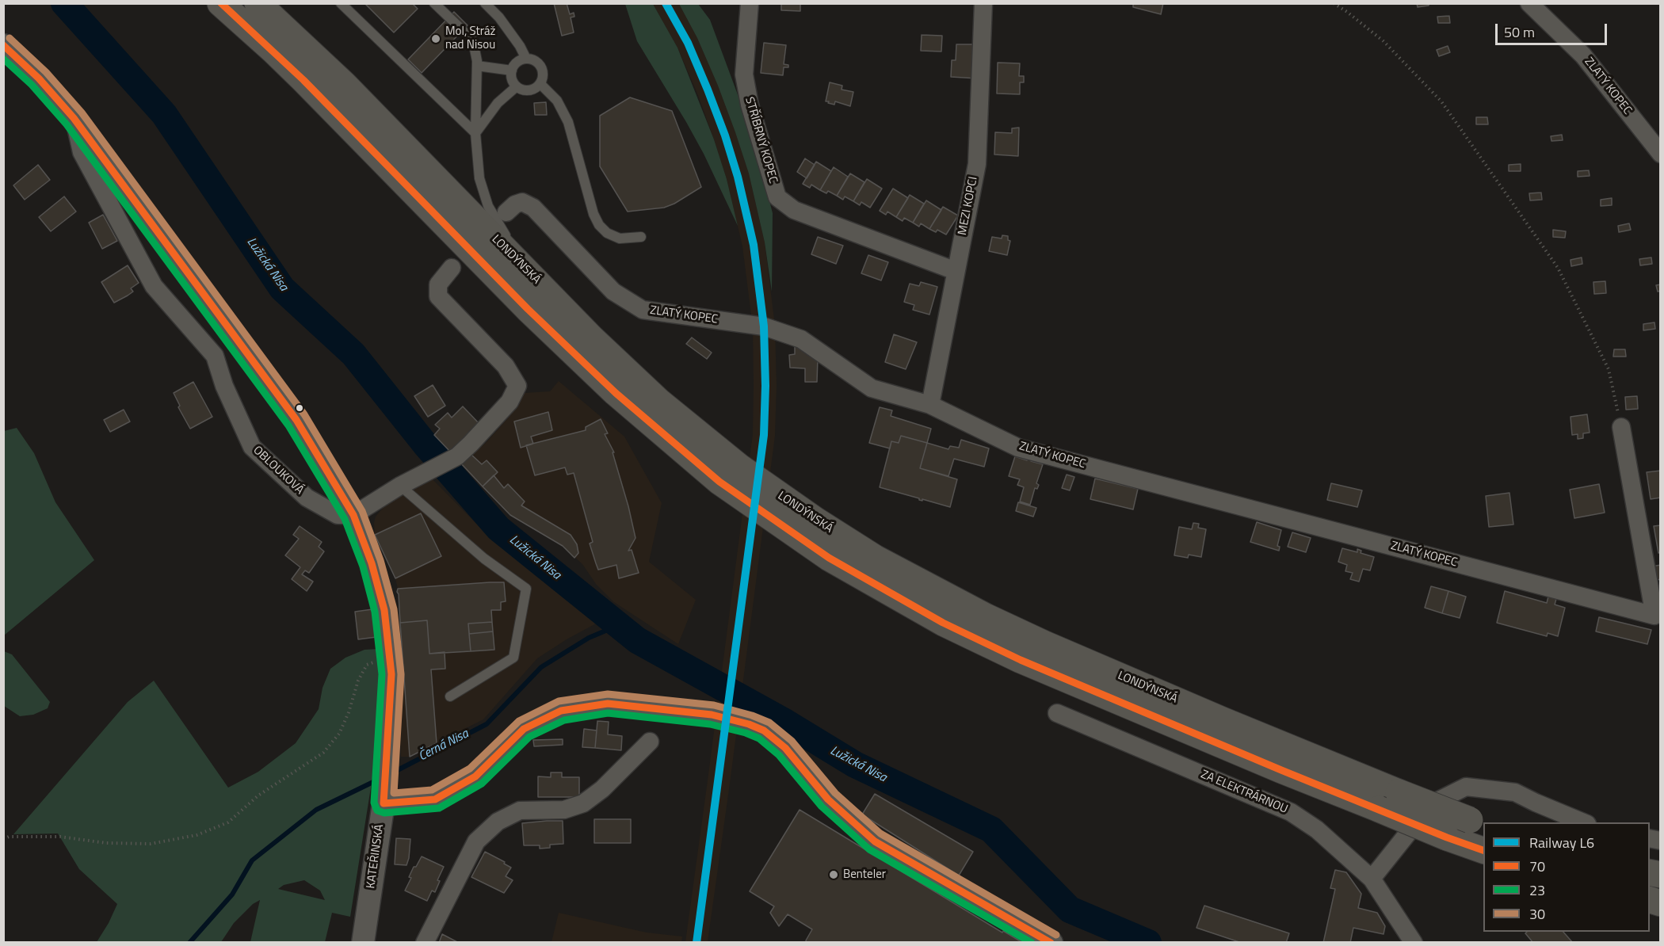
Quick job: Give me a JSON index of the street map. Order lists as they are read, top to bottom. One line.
{"streets":{"highway":["LONDÝNSKÁ"],"street":["ZLATÝ KOPEC","STŘÍBRNÝ KOPEC","MEZI KOPCI","OBLOUKOVÁ","ZA ELEKTRÁRNOU","KATEŘINSKÁ"]},"crossings":[["ZLATÝ KOPEC","MEZI KOPCI"],["STŘÍBRNÝ KOPEC","MEZI KOPCI"]],"water":["Lužická Nisa","Černá Nisa"],"places":["Mol, Stráž nad Nisou","Benteler"],"lines":["rail line L6","transit line 70","transit line 30","transit line 23"],"legend":["Railway L6","70","23","30"],"scale_bar":"50 m"}
